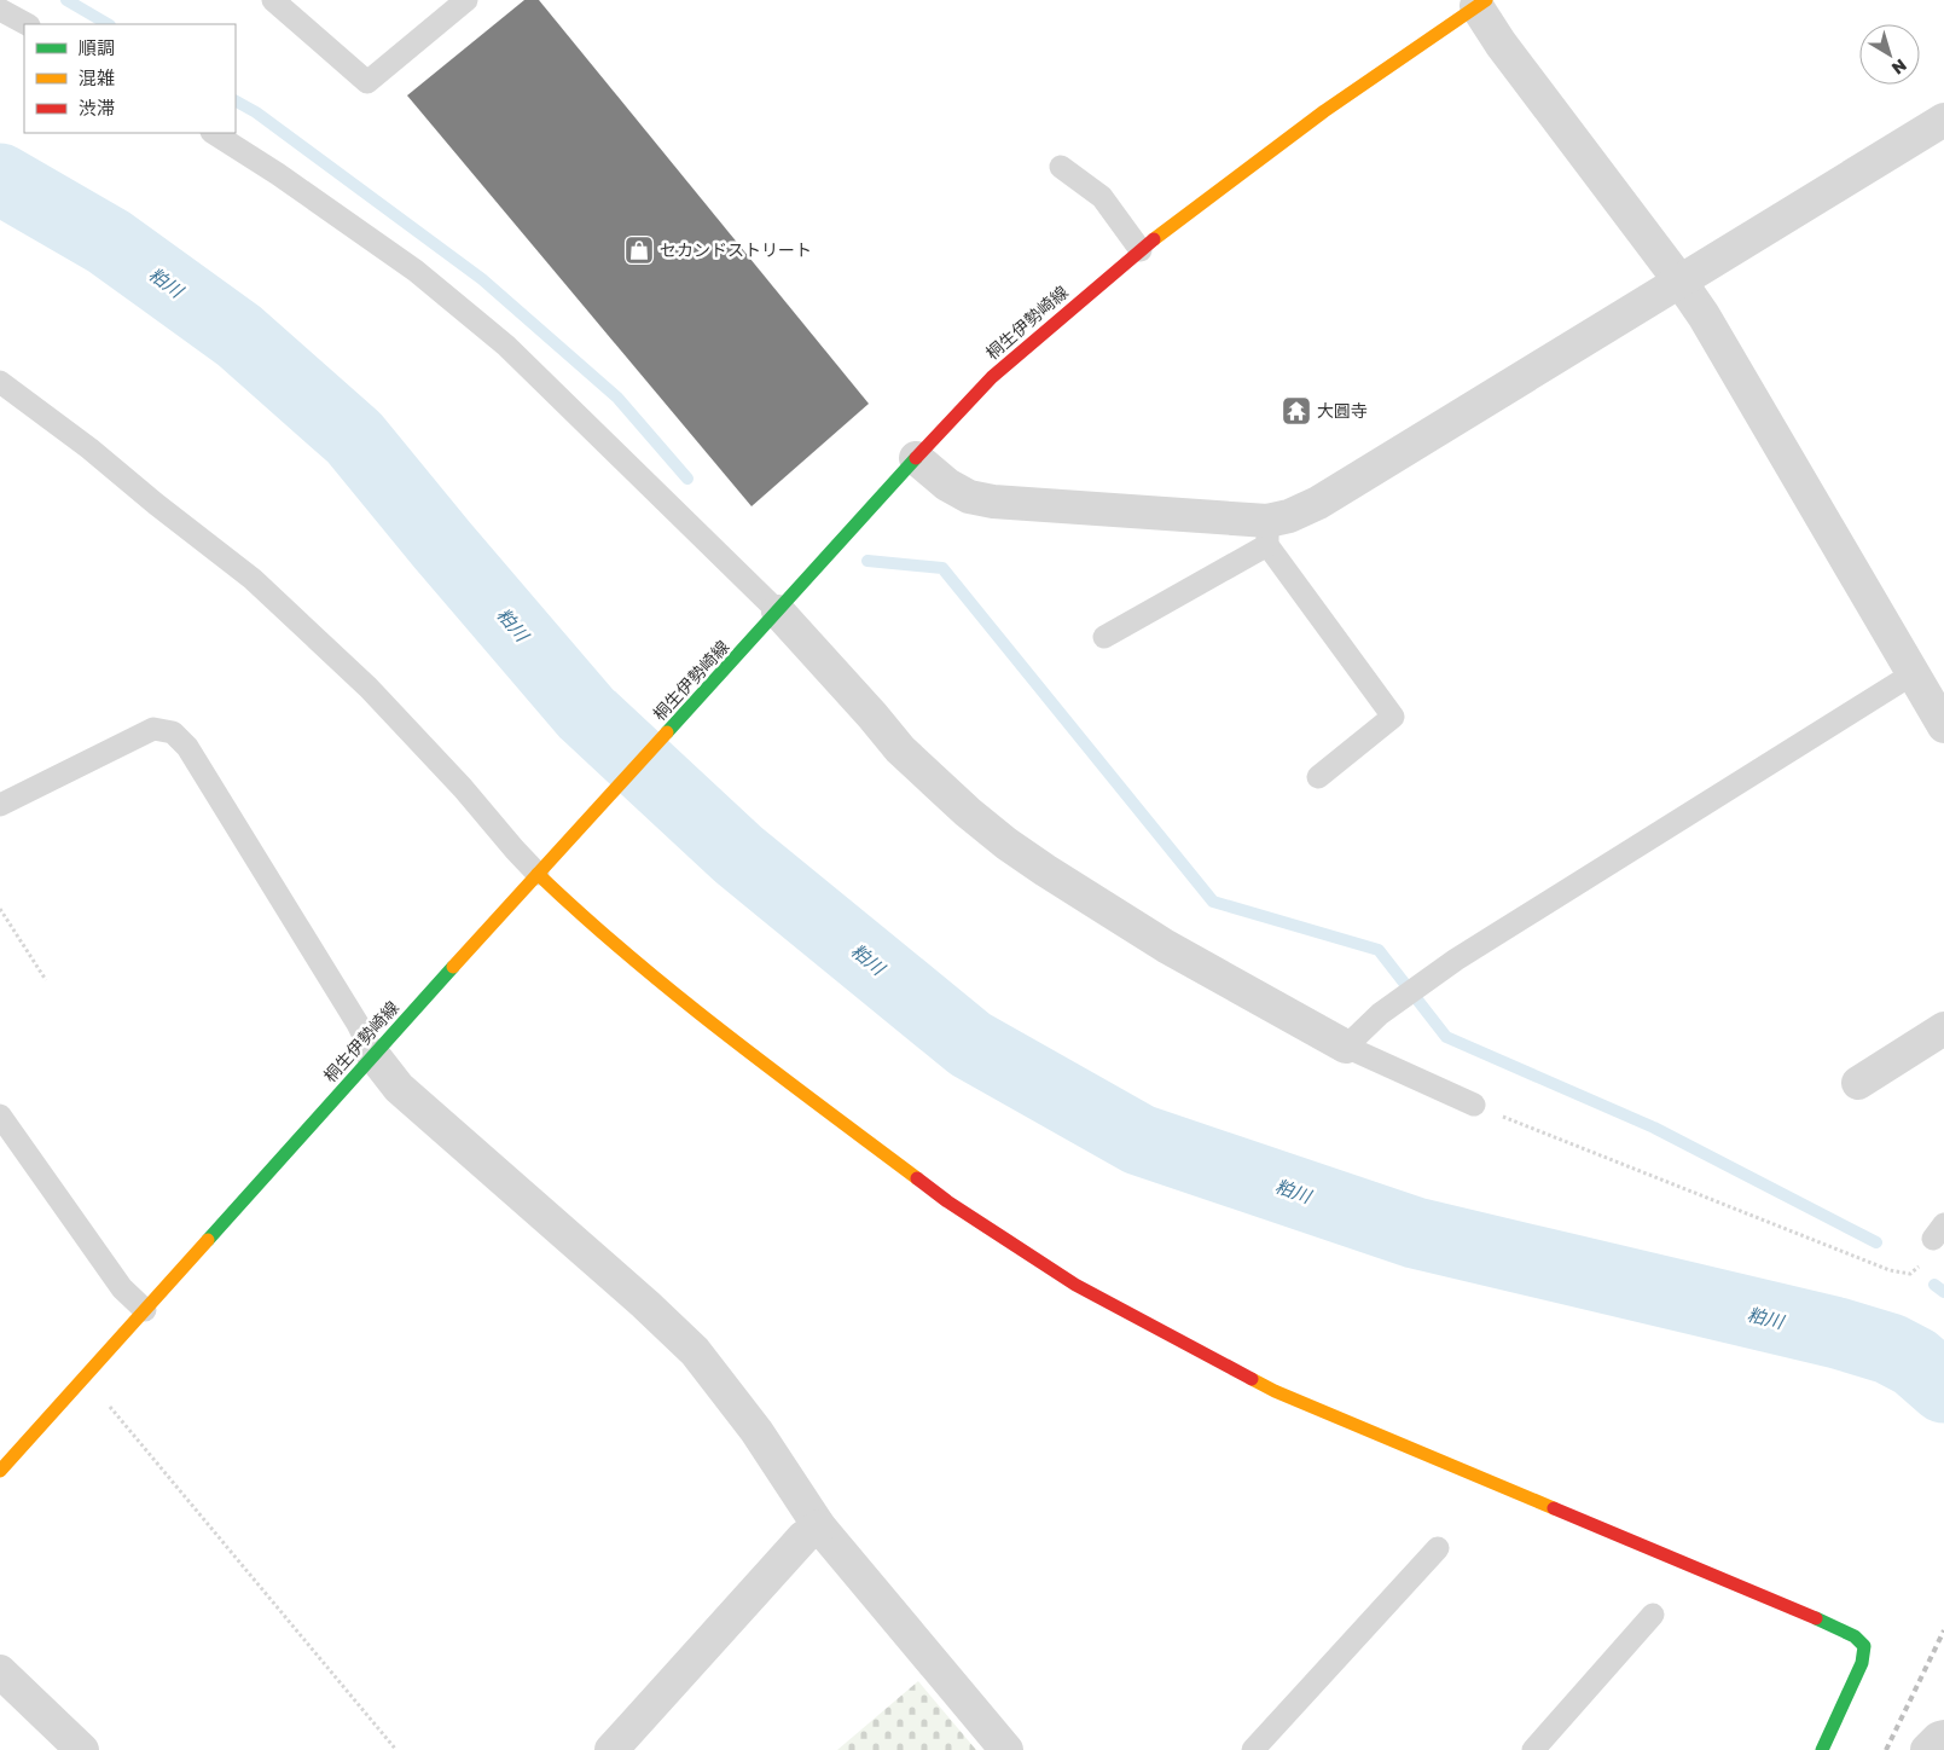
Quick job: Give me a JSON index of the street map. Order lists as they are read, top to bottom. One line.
{"streets":{"main road":["桐生伊勢崎線"]},"water":["粕川"],"places":{"shop":["セカンドストリート"],"temple":["大圓寺"]},"legend":["順調","混雑","渋滞"],"north":"bottom right"}
